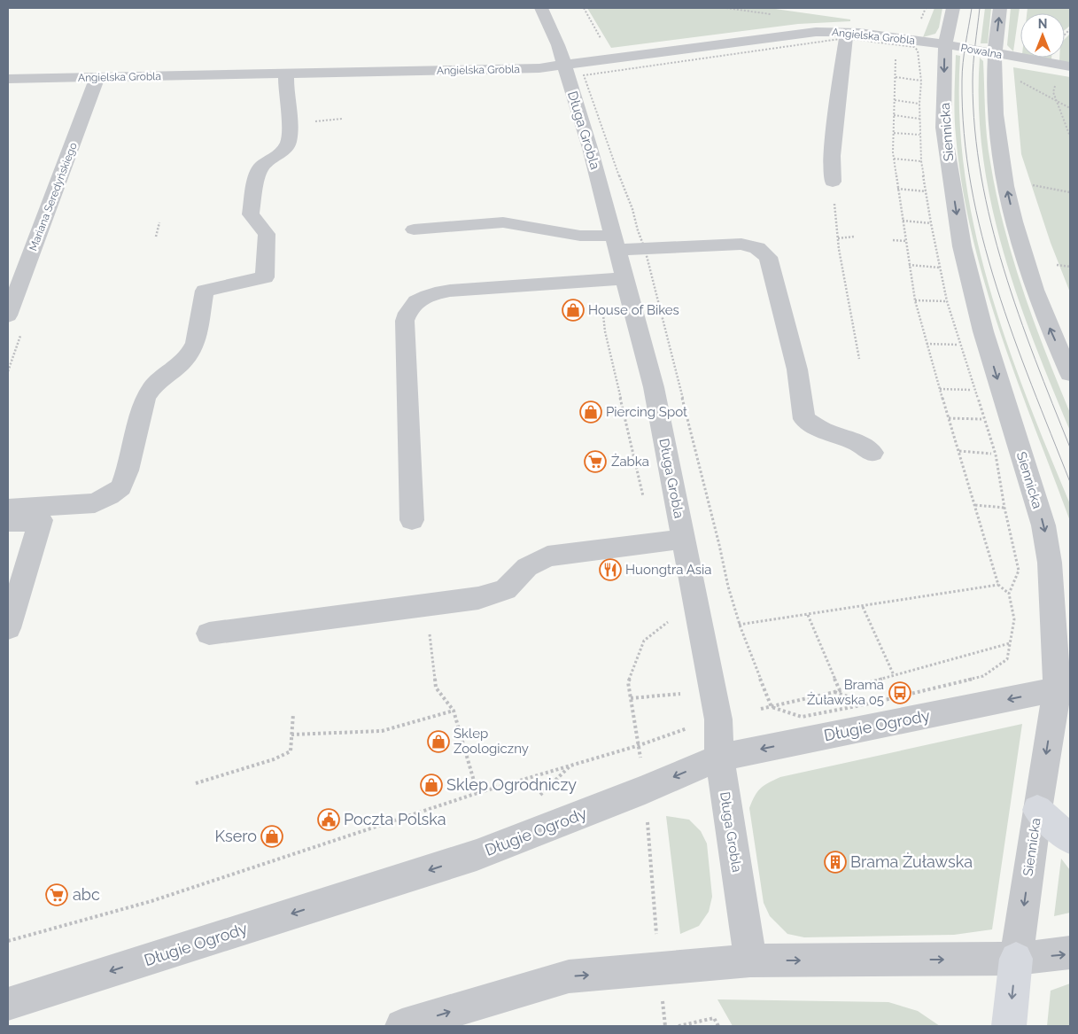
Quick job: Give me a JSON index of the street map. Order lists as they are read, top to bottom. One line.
{"streets":{"street":["Angielska Grobla","Powalna","Długa Grobla","Siennicka","Mariana Seredyńskiego","Długie Ogrody"]},"crossings":[["Angielska Grobla","Powalna"],["Angielska Grobla","Długa Grobla"],["Angielska Grobla","Siennicka"],["Angielska Grobla","Mariana Seredyńskiego"],["Powalna","Siennicka"],["Długa Grobla","Długie Ogrody"],["Siennicka","Długie Ogrody"]],"places":{"shop":["House of Bikes","Piercing Spot","Sklep Zoologiczny","Sklep Ogrodniczy","Ksero"],"supermarket":["Żabka","abc"],"restaurant":["Huongtra Asia"],"bus stop":["Brama Żuławska 05"],"public building":["Poczta Polska"],"building":["Brama Żuławska"]},"north":"top"}
